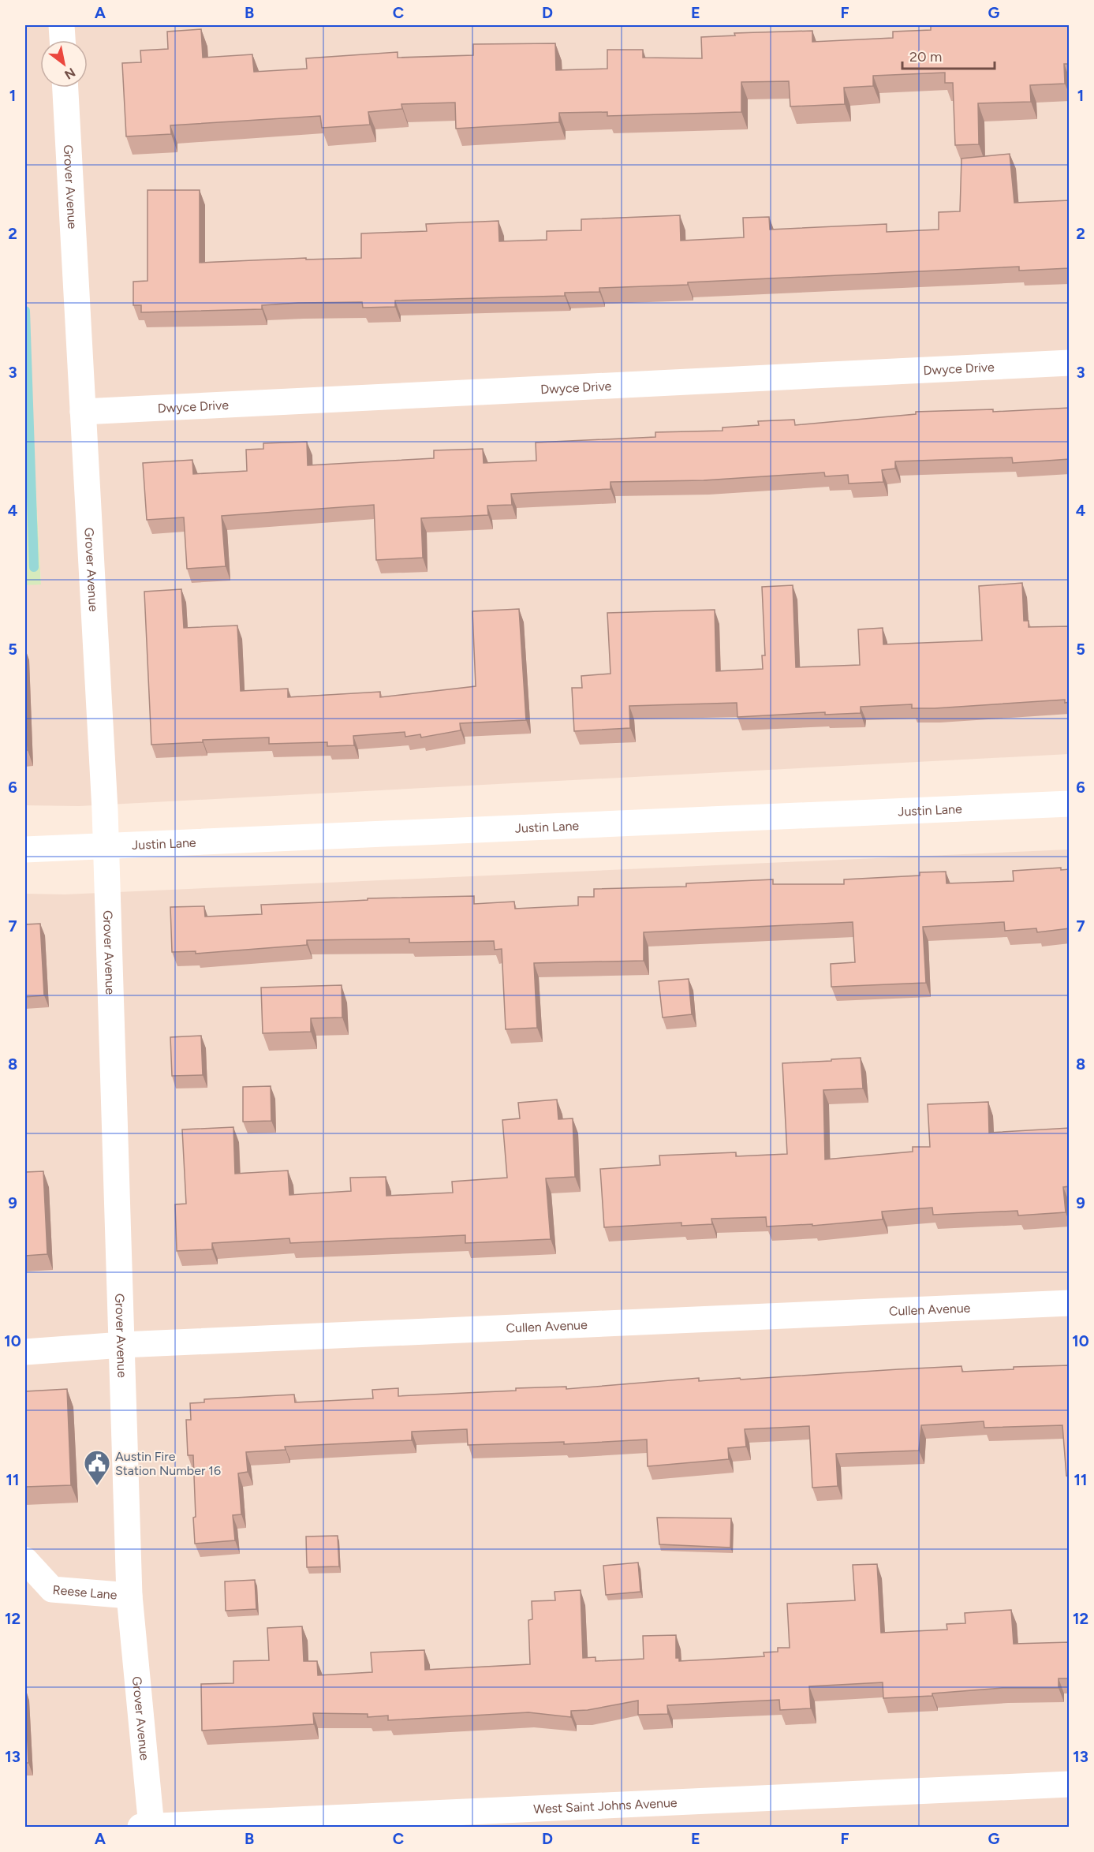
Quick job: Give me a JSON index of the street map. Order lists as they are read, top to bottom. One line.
{"streets":{"street":["Grover Avenue","Dwyce Drive","Justin Lane","Cullen Avenue","Reese Lane","West Saint Johns Avenue"]},"crossings":[["Grover Avenue","Dwyce Drive"],["Grover Avenue","Justin Lane"],["Grover Avenue","Cullen Avenue"],["Grover Avenue","Reese Lane"],["Grover Avenue","West Saint Johns Avenue"]],"places":{"public building":["Austin Fire Station Number 16"]},"scale_bar":"20 m","north":"bottom right","grid":{"columns":["A","B","C","D","E","F","G"],"rows":["1","2","3","4","5","6","7","8","9","10","11","12","13"]}}
